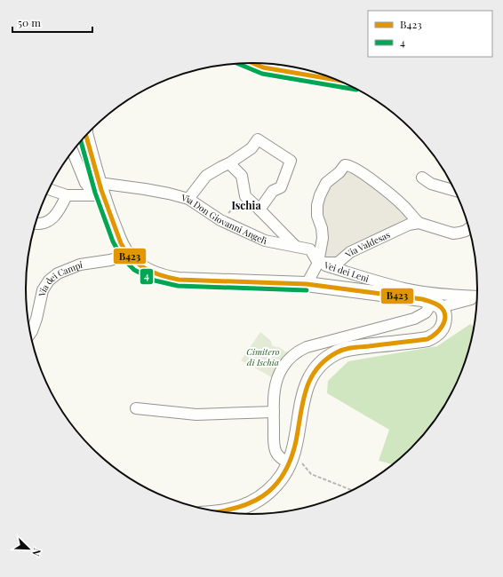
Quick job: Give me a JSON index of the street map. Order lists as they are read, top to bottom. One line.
{"streets":{"street":["Via Don Giovanni Angeli","Via Valdesas","Vei dei Leni","Via dei Campi"]},"crossings":[["Via Don Giovanni Angeli","Via Valdesas"],["Via Don Giovanni Angeli","Vei dei Leni"],["Via Valdesas","Vei dei Leni"]],"districts":["Ischia"],"parks":["Cimitero di Ischia"],"lines":["transit line B423","transit line 4"],"legend":["B423","4"],"scale_bar":"50 m","north":"bottom right"}
